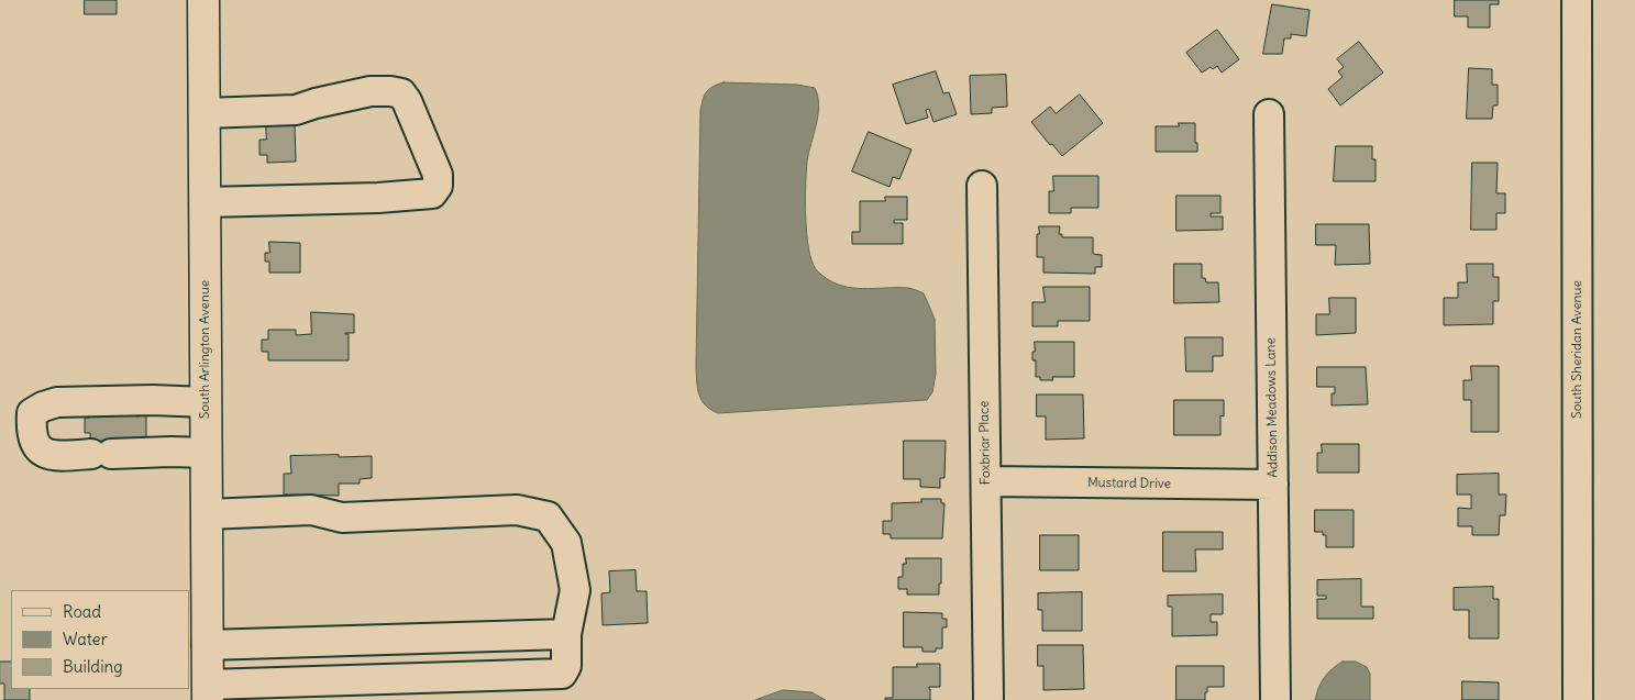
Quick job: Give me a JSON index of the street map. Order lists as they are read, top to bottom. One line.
{"streets":{"main road":["South Arlington Avenue"],"street":["South Sheridan Avenue","Addison Meadows Lane","Foxbriar Place","Mustard Drive"]},"crossings":[["Addison Meadows Lane","Mustard Drive"],["Foxbriar Place","Mustard Drive"]],"legend":["Road","Water","Building"]}
